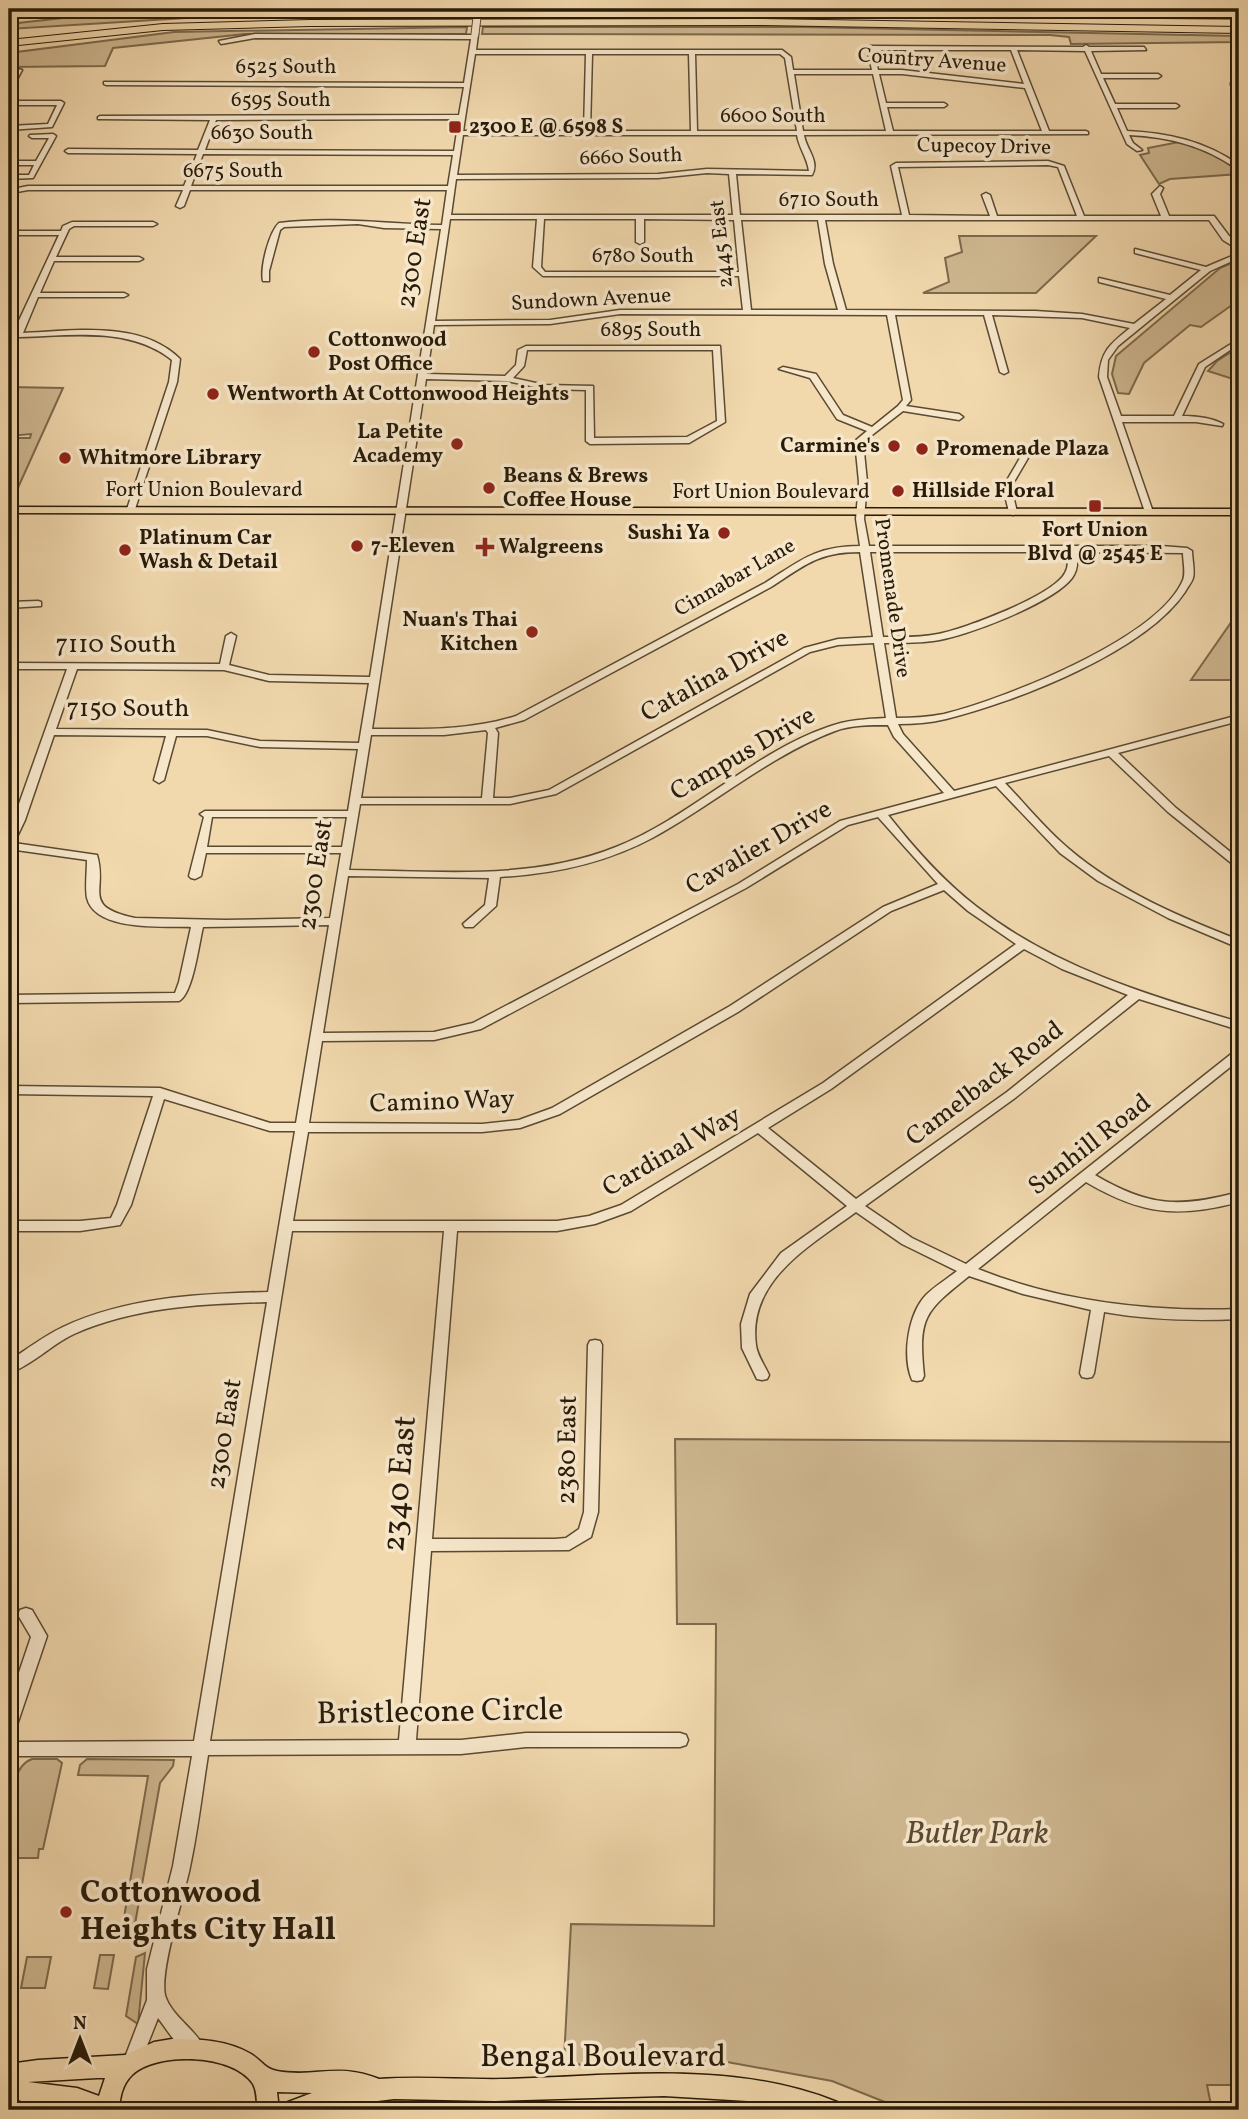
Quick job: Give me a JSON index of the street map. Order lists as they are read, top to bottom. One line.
{"streets":{"main road":["Fort Union Boulevard","Bengal Boulevard"],"street":["Country Avenue","6525 South","6595 South","6600 South","6630 South","Cupecoy Drive","6660 South","6675 South","6710 South","2445 East","2300 East","6780 South","Sundown Avenue","6895 South","Cinnabar Lane","Promenade Drive","7110 South","Catalina Drive","7150 South","Campus Drive","Cavalier Drive","Camelback Road","Camino Way","Sunhill Road","Cardinal Way","2380 East","2340 East","Bristlecone Circle"]},"crossings":[["6525 South","2300 East"],["6595 South","2300 East"],["6600 South","6660 South"],["6600 South","2300 East"],["6630 South","2300 East"],["Cupecoy Drive","6710 South"],["6660 South","2445 East"],["6660 South","2300 East"],["6675 South","2300 East"],["6710 South","2445 East"],["6710 South","2300 East"],["6710 South","6780 South"],["2445 East","6780 South"],["2445 East","Sundown Avenue"],["2300 East","Sundown Avenue"],["2300 East","6895 South"],["2300 East","Fort Union Boulevard"],["2300 East","Cinnabar Lane"],["2300 East","7110 South"],["2300 East","Catalina Drive"],["2300 East","Campus Drive"],["2300 East","Cavalier Drive"],["2300 East","Camino Way"],["2300 East","Cardinal Way"],["2300 East","Bristlecone Circle"],["Fort Union Boulevard","Promenade Drive"],["Cinnabar Lane","Promenade Drive"],["Cinnabar Lane","Catalina Drive"],["Cinnabar Lane","Campus Drive"],["Promenade Drive","Catalina Drive"],["Promenade Drive","Campus Drive"],["Promenade Drive","Cavalier Drive"],["Cardinal Way","2340 East"],["2380 East","2340 East"],["2340 East","Bristlecone Circle"]],"parks":["Butler Park"],"places":{"transit":["2300 E @ 6598 S","Fort Union Blvd @ 2545 E"],"other":["Cottonwood Post Office","Wentworth At Cottonwood Heights","La Petite Academy","Carmine's","Promenade Plaza","Whitmore Library","Beans & Brews Coffee House","Hillside Floral","Sushi Ya","7-Eleven","Platinum Car Wash & Detail","Nuan's Thai Kitchen","Cottonwood Heights City Hall"],"health":["Walgreens"]},"north":"top"}
